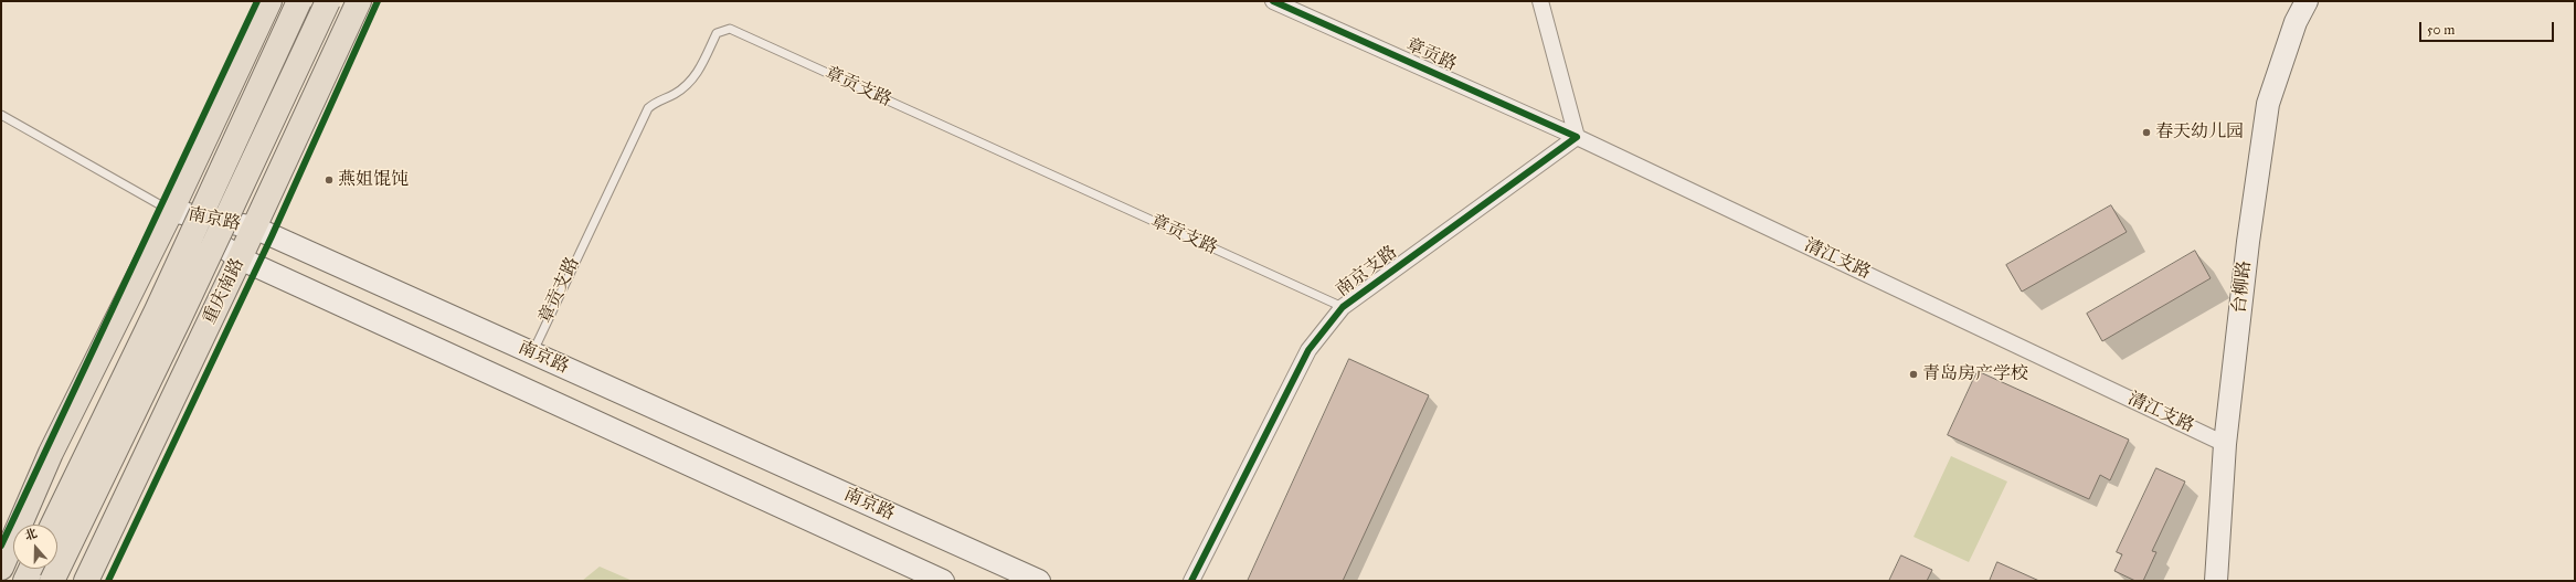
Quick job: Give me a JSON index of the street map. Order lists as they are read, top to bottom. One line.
{"streets":{"main road":["南京路","台柳路","重庆南路"],"street":["章贡路","清江支路","南京支路"],"lane":["章贡支路"]},"crossings":[["章贡路","清江支路"],["章贡路","南京支路"],["章贡支路","南京路"],["章贡支路","南京支路"],["南京路","重庆南路"],["清江支路","南京支路"],["清江支路","台柳路"]],"places":["春天幼儿园","燕姐馄饨","青岛房产学校"],"scale_bar":"50 m","north":"top"}
